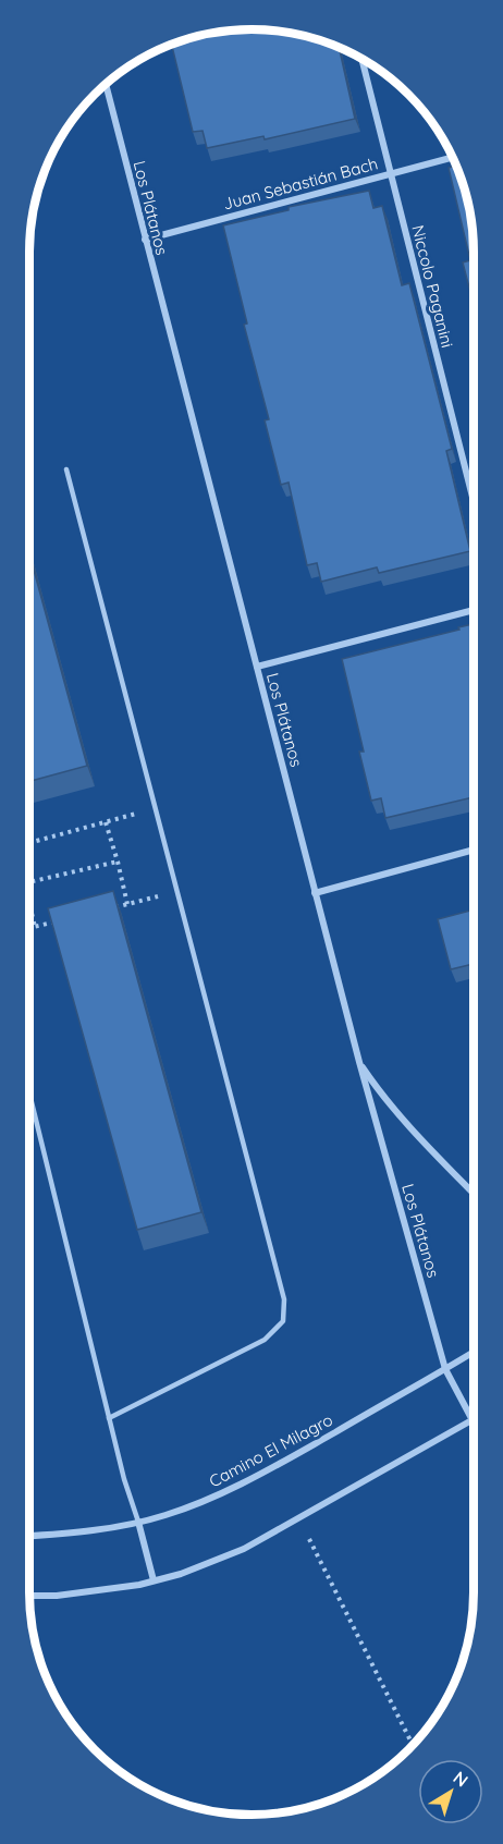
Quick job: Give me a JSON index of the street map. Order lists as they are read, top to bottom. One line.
{"streets":{"street":["Juan Sebastián Bach","Los Plátanos","Niccolo Paganini","Camino El Milagro"]},"crossings":[["Juan Sebastián Bach","Los Plátanos"],["Juan Sebastián Bach","Niccolo Paganini"],["Los Plátanos","Camino El Milagro"]],"north":"top right"}
